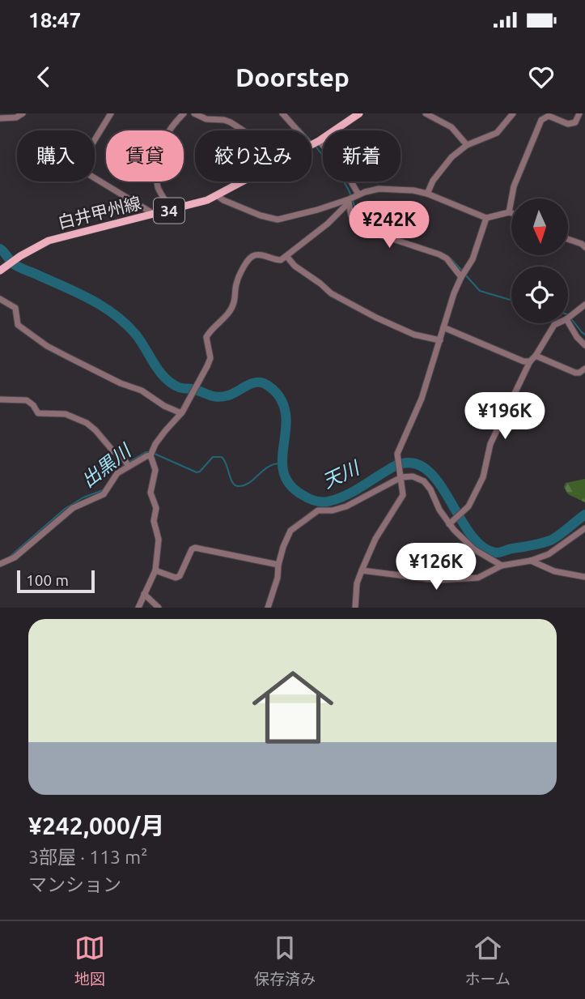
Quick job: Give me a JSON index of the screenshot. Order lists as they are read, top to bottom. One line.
{"streets":{"main road":["34","白井甲州線"]},"water":["出黒川","天川"],"scale_bar":"100 m","north":"bottom","page":{"status":"18:47","header":"Doorstep","chip":["購入","賃貸","絞り込み","新着"],"price":["¥242K","¥196K","¥126K"],"scale":"100 m","list":[{"name":"¥242,000/月","note":"3部屋 · 113 m² · マンション"}],"tabs":["地図","保存済み","ホーム"]}}
